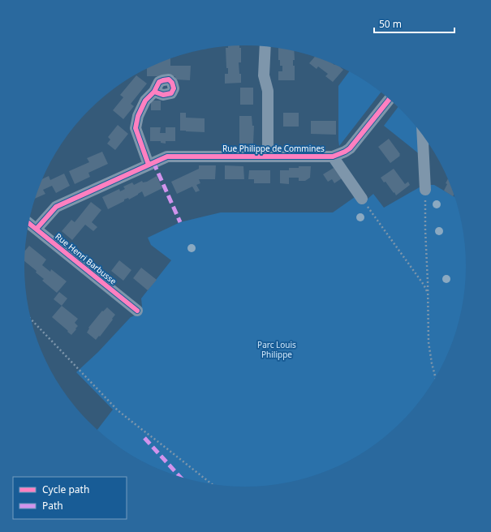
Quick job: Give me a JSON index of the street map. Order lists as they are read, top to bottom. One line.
{"streets":{"street":["Rue Philippe de Commines","Rue Henri Barbusse"]},"crossings":[["Rue Philippe de Commines","Rue Henri Barbusse"]],"parks":["Parc Louis Philippe"],"legend":["Cycle path","Path"],"scale_bar":"50 m"}
